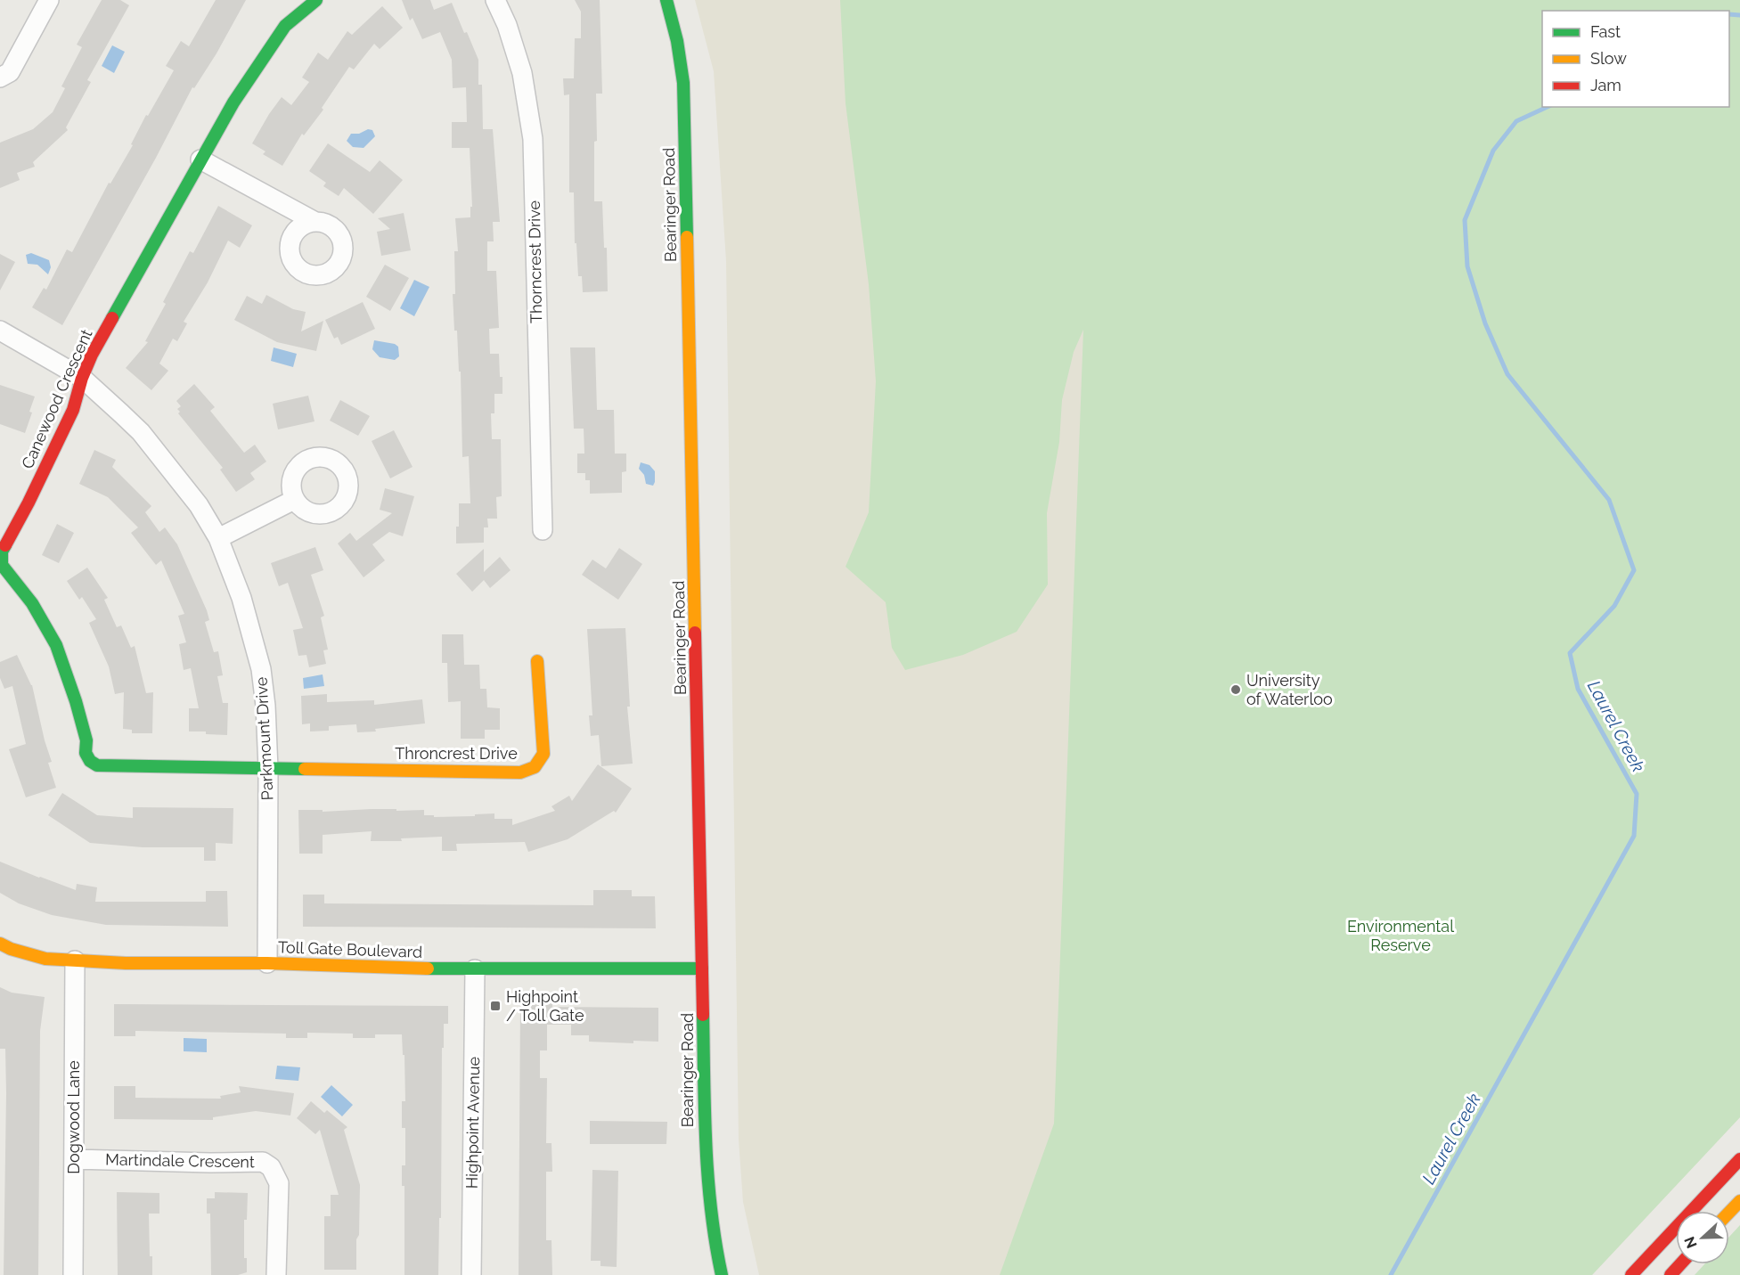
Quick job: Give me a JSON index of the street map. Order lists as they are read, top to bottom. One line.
{"streets":{"street":["Bearinger Road","Thorncrest Drive","Canewood Crescent","Parkmount Drive","Throncrest Drive","Toll Gate Boulevard","Dogwood Lane","Highpoint Avenue","Martindale Crescent"]},"crossings":[["Bearinger Road","Toll Gate Boulevard"],["Canewood Crescent","Parkmount Drive"],["Canewood Crescent","Throncrest Drive"],["Parkmount Drive","Throncrest Drive"],["Parkmount Drive","Toll Gate Boulevard"],["Toll Gate Boulevard","Dogwood Lane"],["Toll Gate Boulevard","Highpoint Avenue"],["Dogwood Lane","Martindale Crescent"]],"water":["Laurel Creek"],"parks":["Environmental Reserve"],"places":{"other":["University of Waterloo"],"transit":["Highpoint / Toll Gate"]},"legend":["Fast","Slow","Jam"],"north":"left"}
